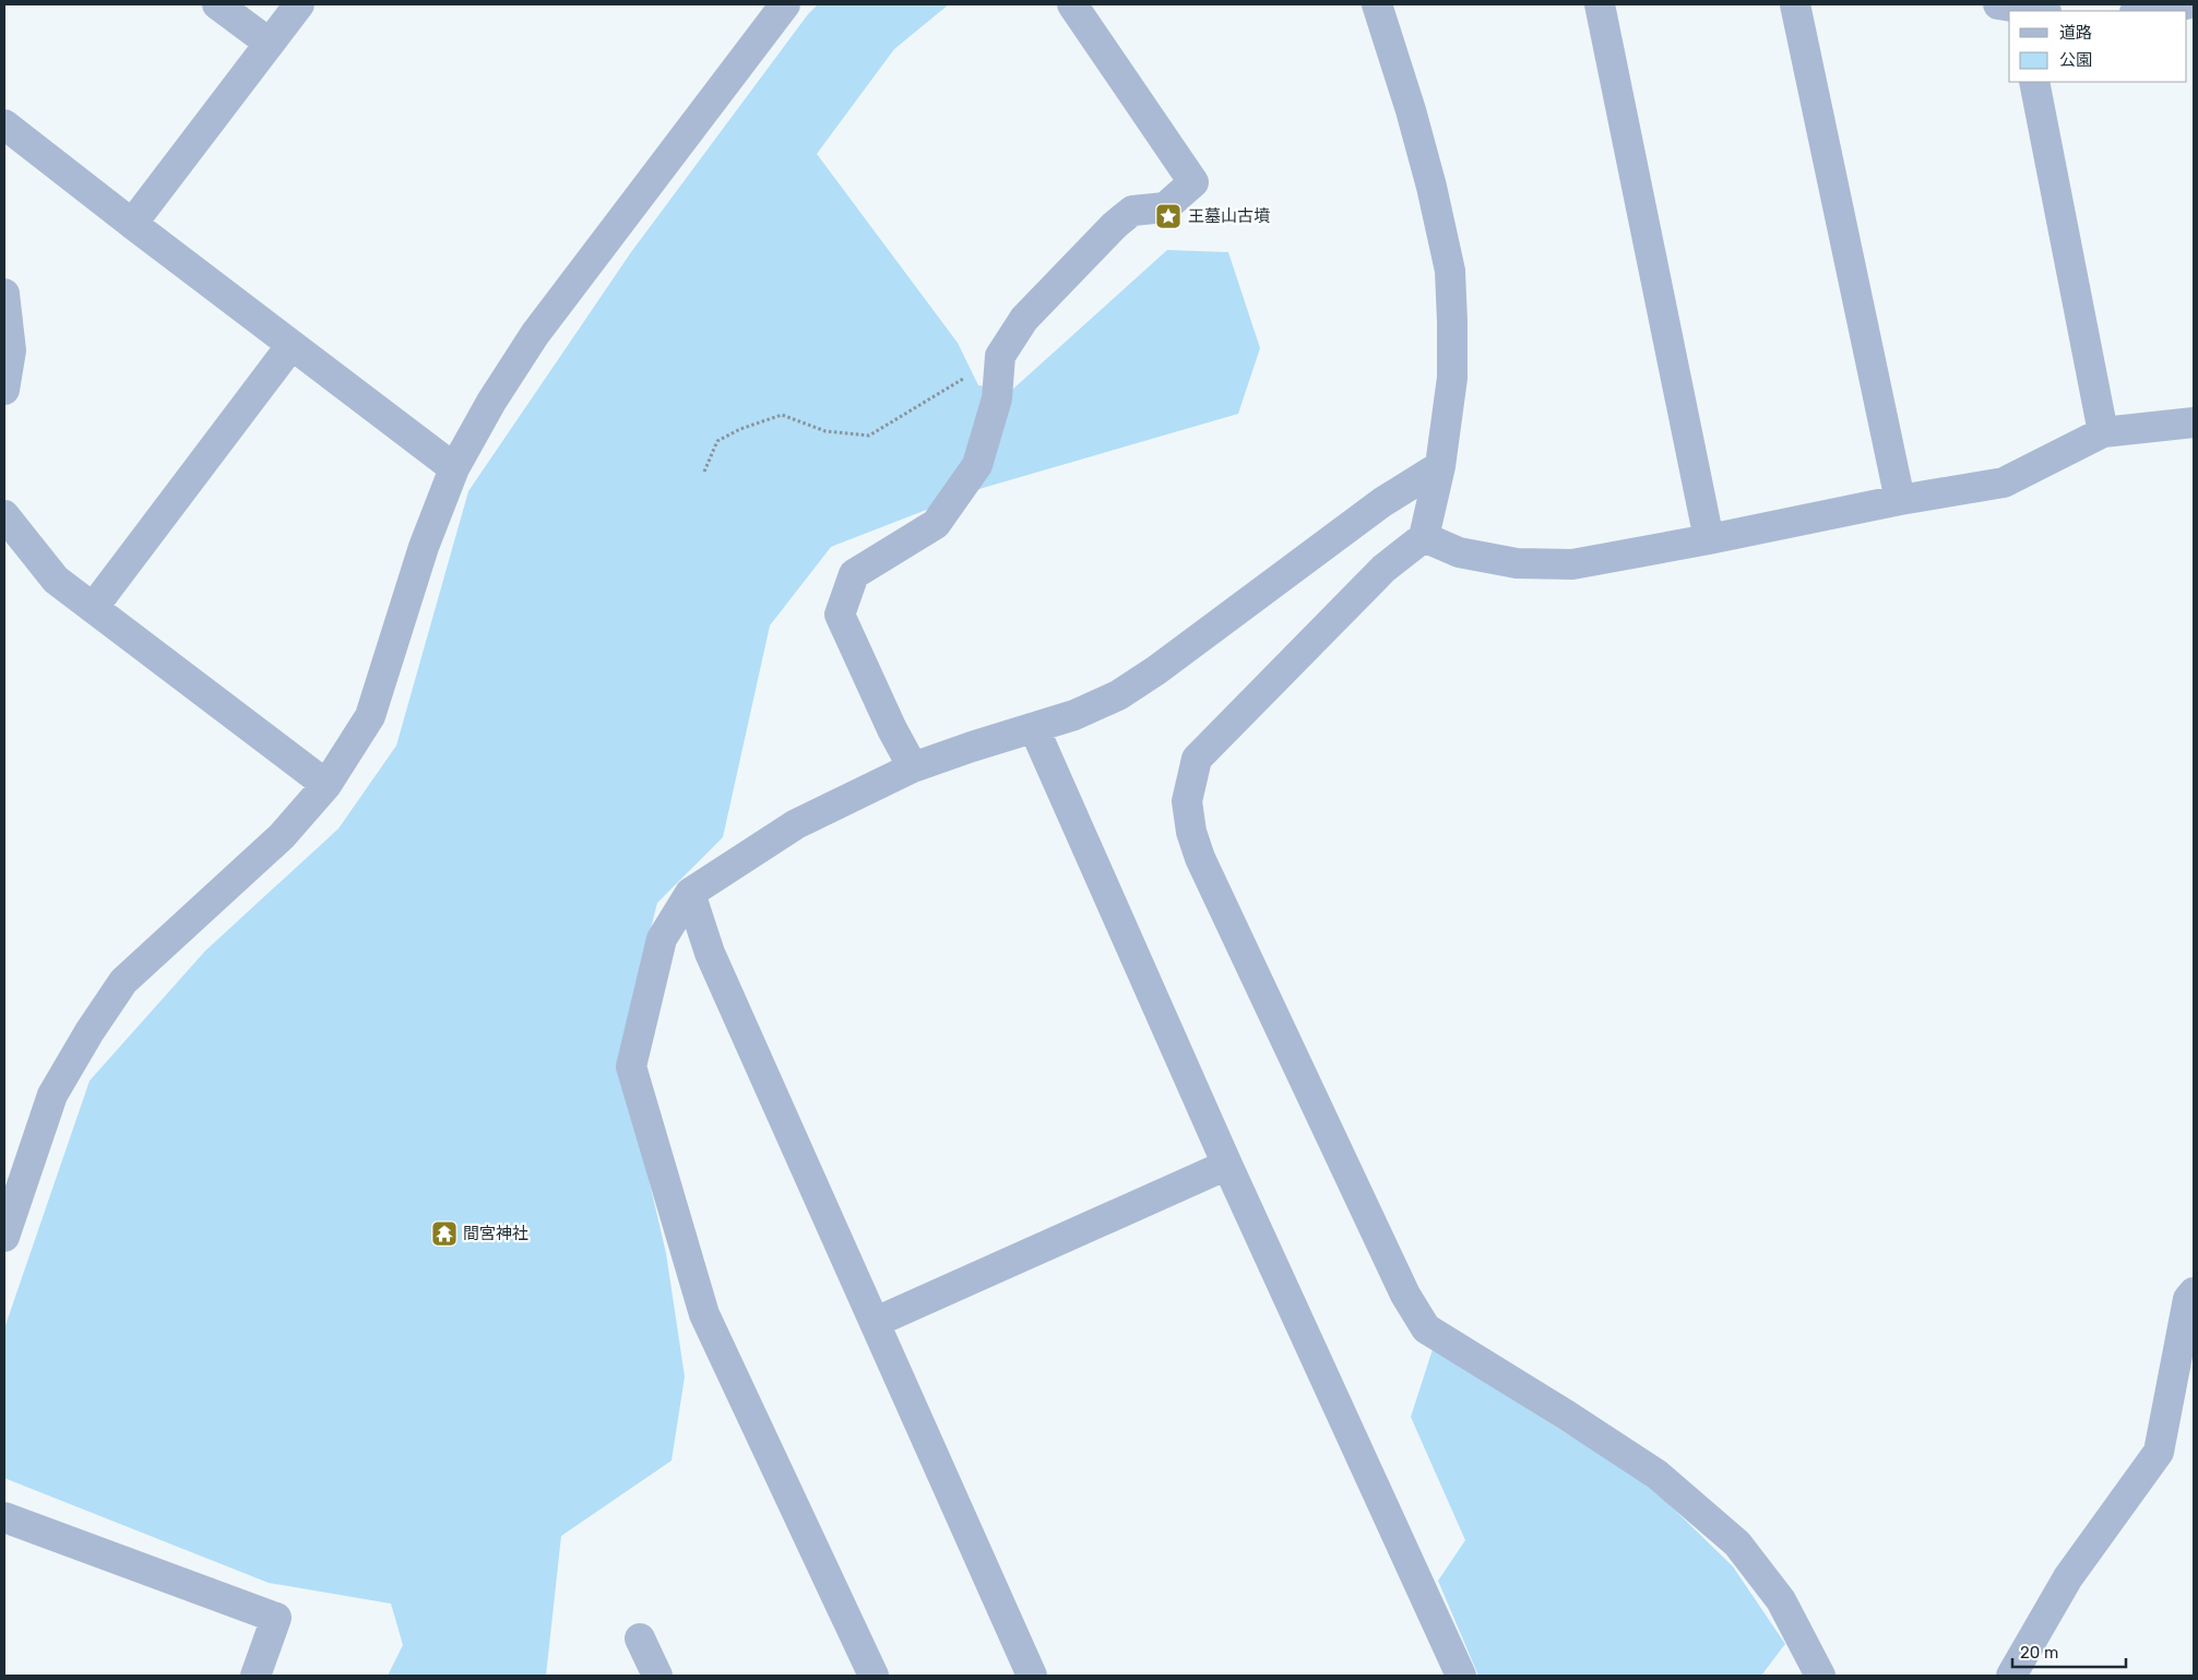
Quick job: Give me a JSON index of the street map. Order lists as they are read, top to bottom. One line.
{"places":{"place":["王墓山古墳"],"temple":["間宮神社"]},"legend":["道路","公園"],"scale_bar":"20 m"}
